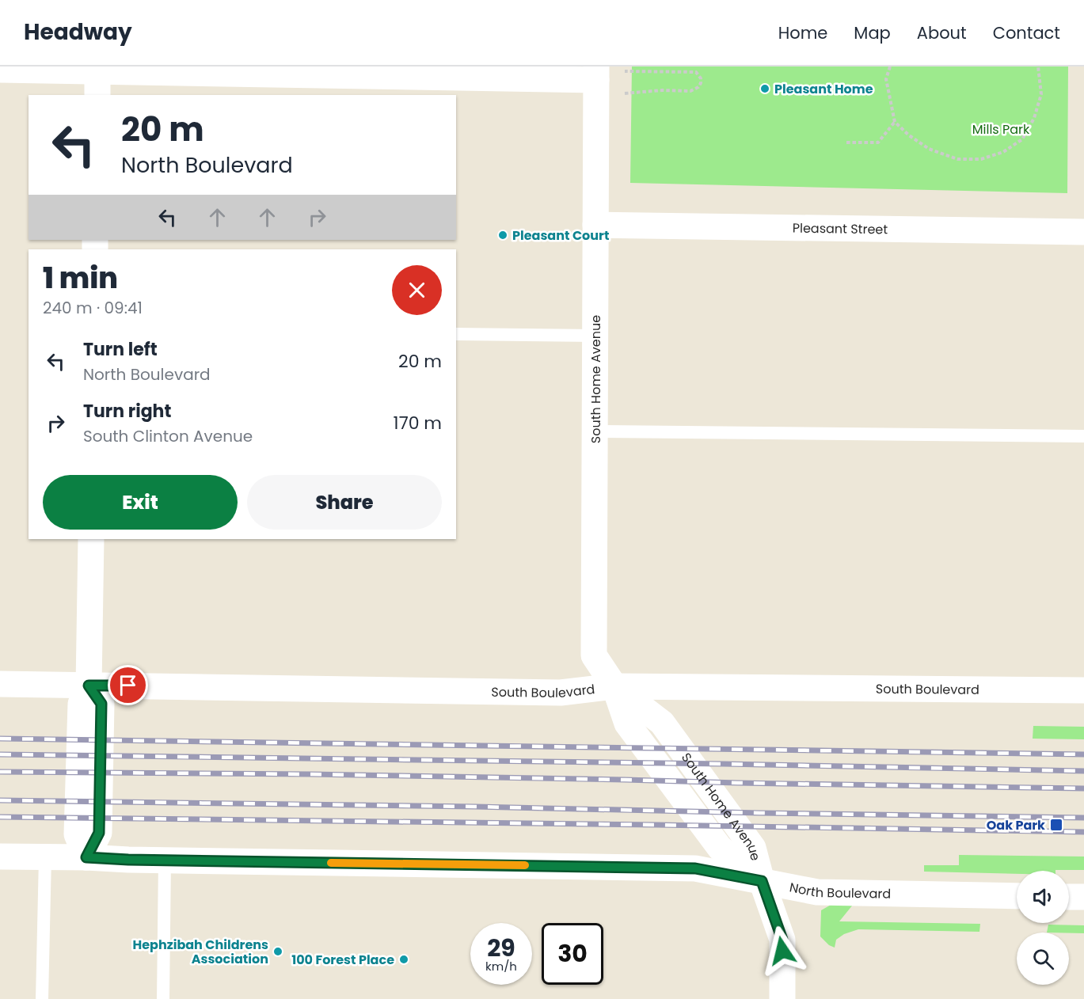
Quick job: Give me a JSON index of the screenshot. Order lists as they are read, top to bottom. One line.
{"streets":{"street":["Pleasant Street","South Home Avenue","South Boulevard","North Boulevard"]},"crossings":[["Pleasant Street","South Home Avenue"],["South Home Avenue","South Boulevard"],["South Home Avenue","North Boulevard"]],"parks":["Mills Park"],"places":{"other":["Pleasant Home","Pleasant Court","Hephzibah Childrens Association","100 Forest Place"],"transit":["Oak Park"]},"page":{"header":"Headway","nav":["Home","Map","About","Contact"],"turn":["20 m","North Boulevard"],"heading":["1 min","240 m · 09:41"],"list":[{"name":"Turn left","note":"North Boulevard","value":"20 m"},{"name":"Turn right","note":"South Clinton Avenue","value":"170 m"}],"buttons":["Exit","Share"],"speed":"29 km/h","limit":"30"}}
